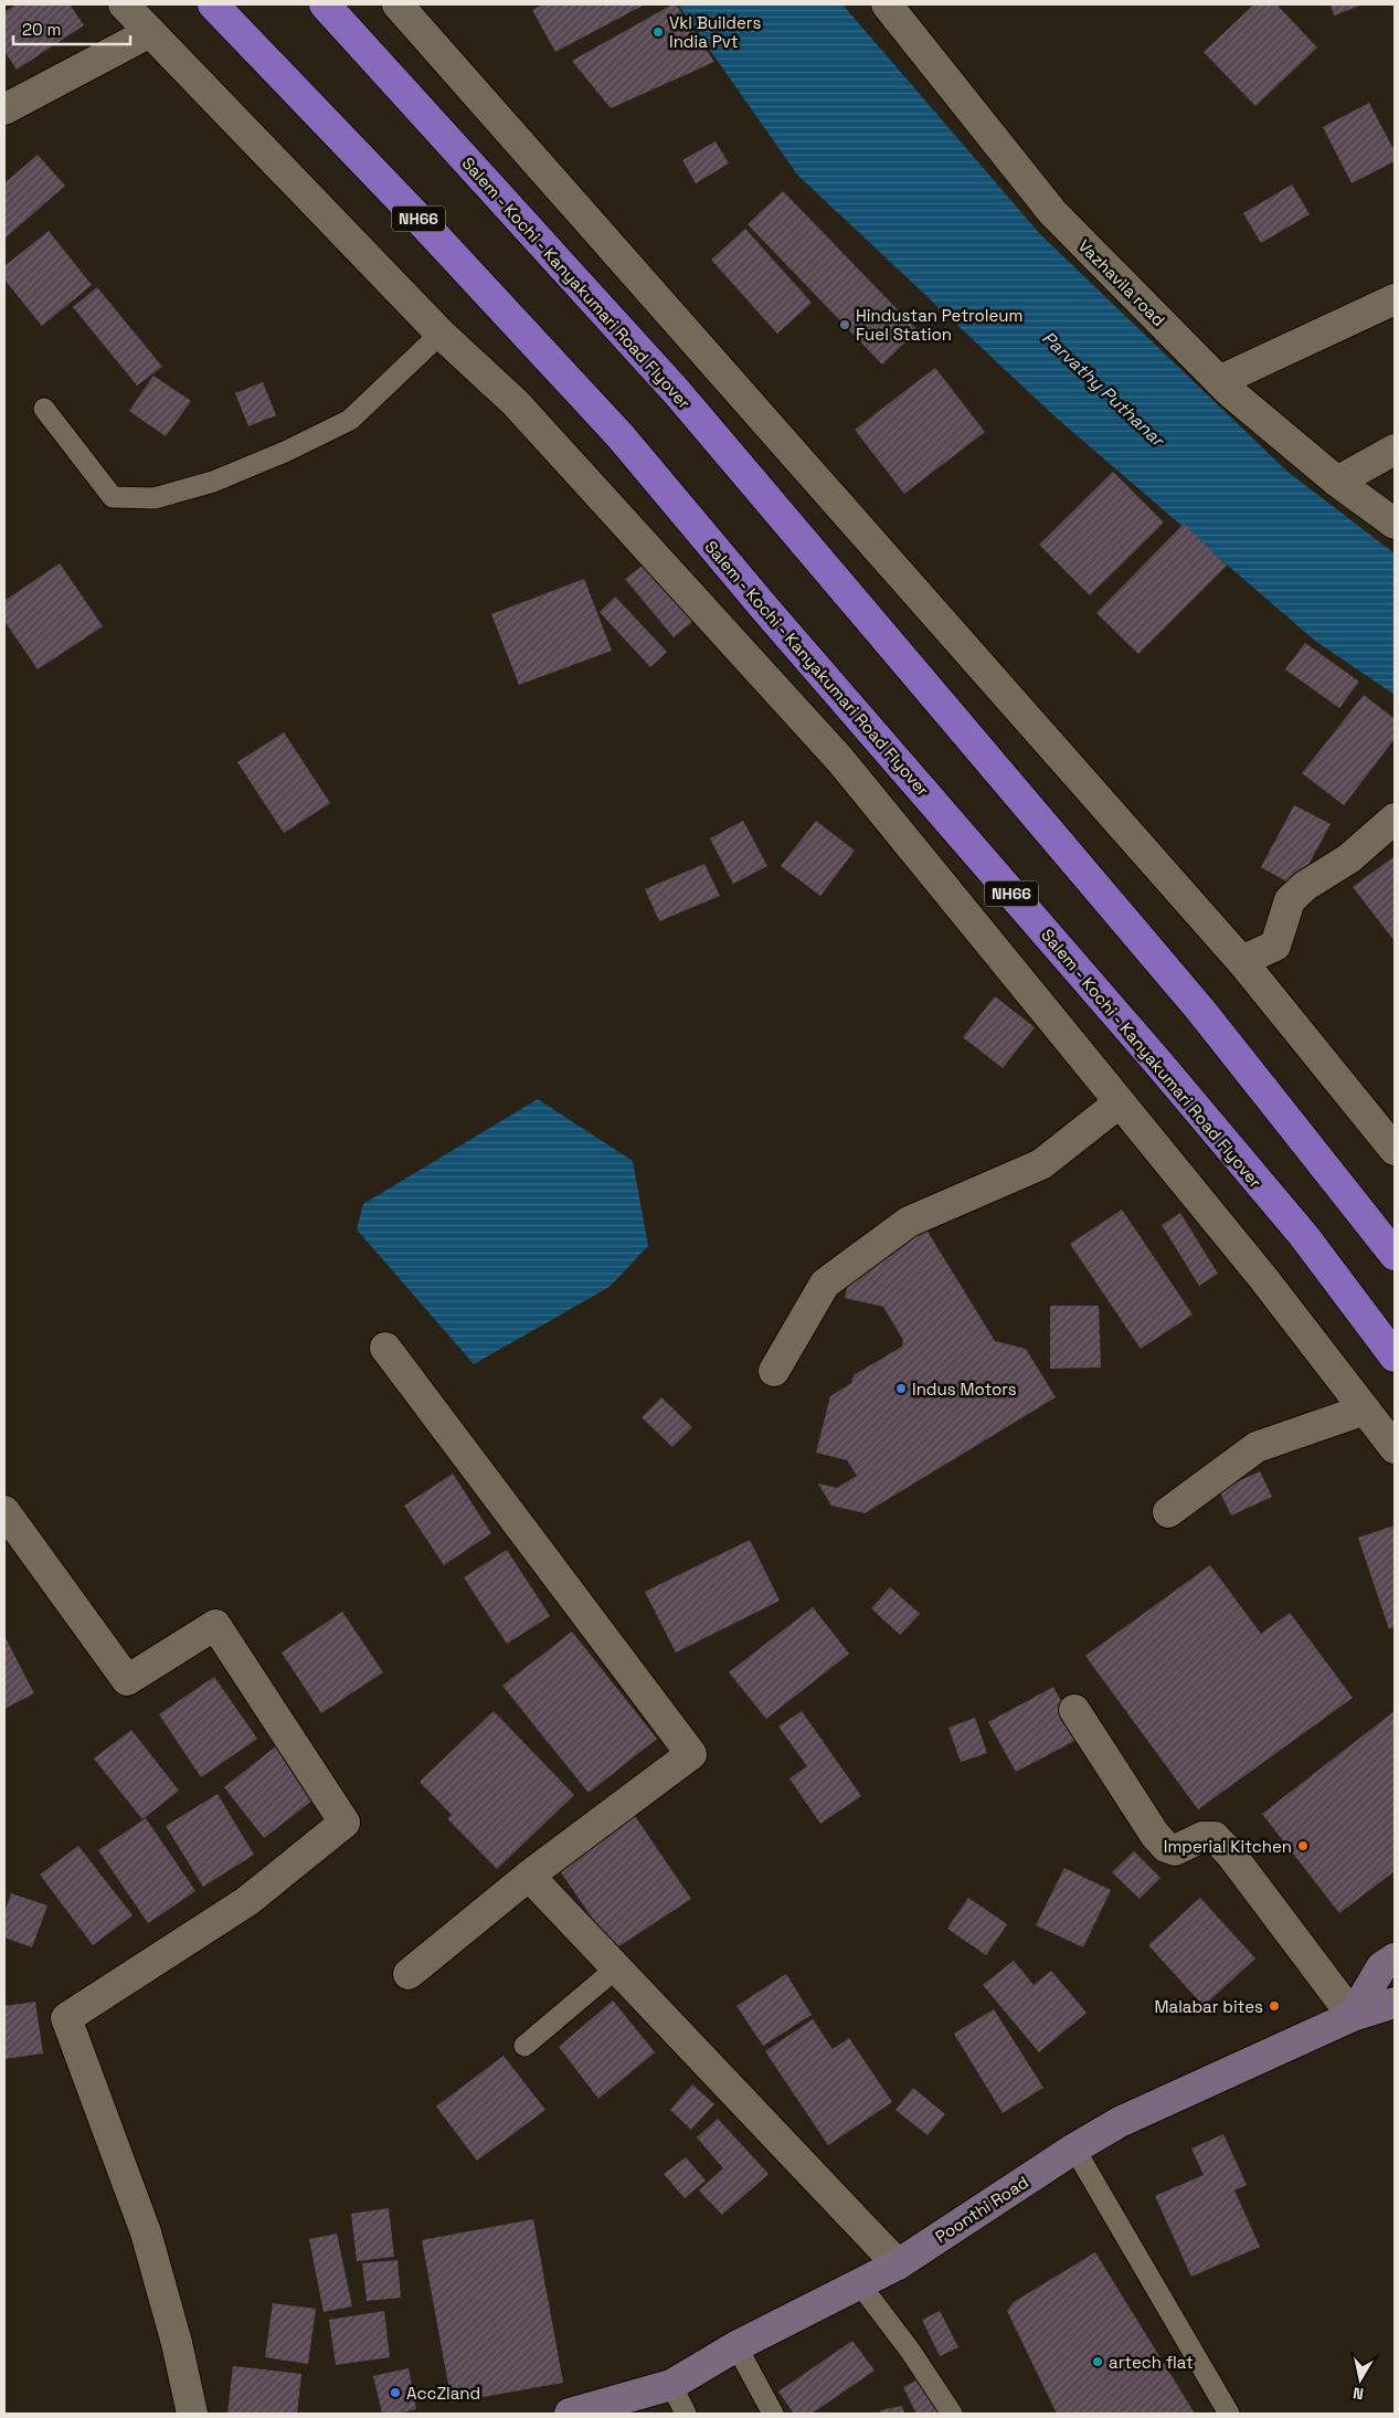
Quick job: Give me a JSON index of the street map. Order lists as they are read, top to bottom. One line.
{"streets":{"highway":["NH66","Salem - Kochi - Kanyakumari Road Flyover"],"main road":["Poonthi Road"],"street":["Vazhavila road"]},"water":["Parvathy Puthanar"],"places":["Vkl Builders India Pvt","Hindustan Petroleum Fuel Station","Indus Motors","Imperial Kitchen","Malabar bites","artech flat","AccZland"],"scale_bar":"20 m","north":"bottom"}
